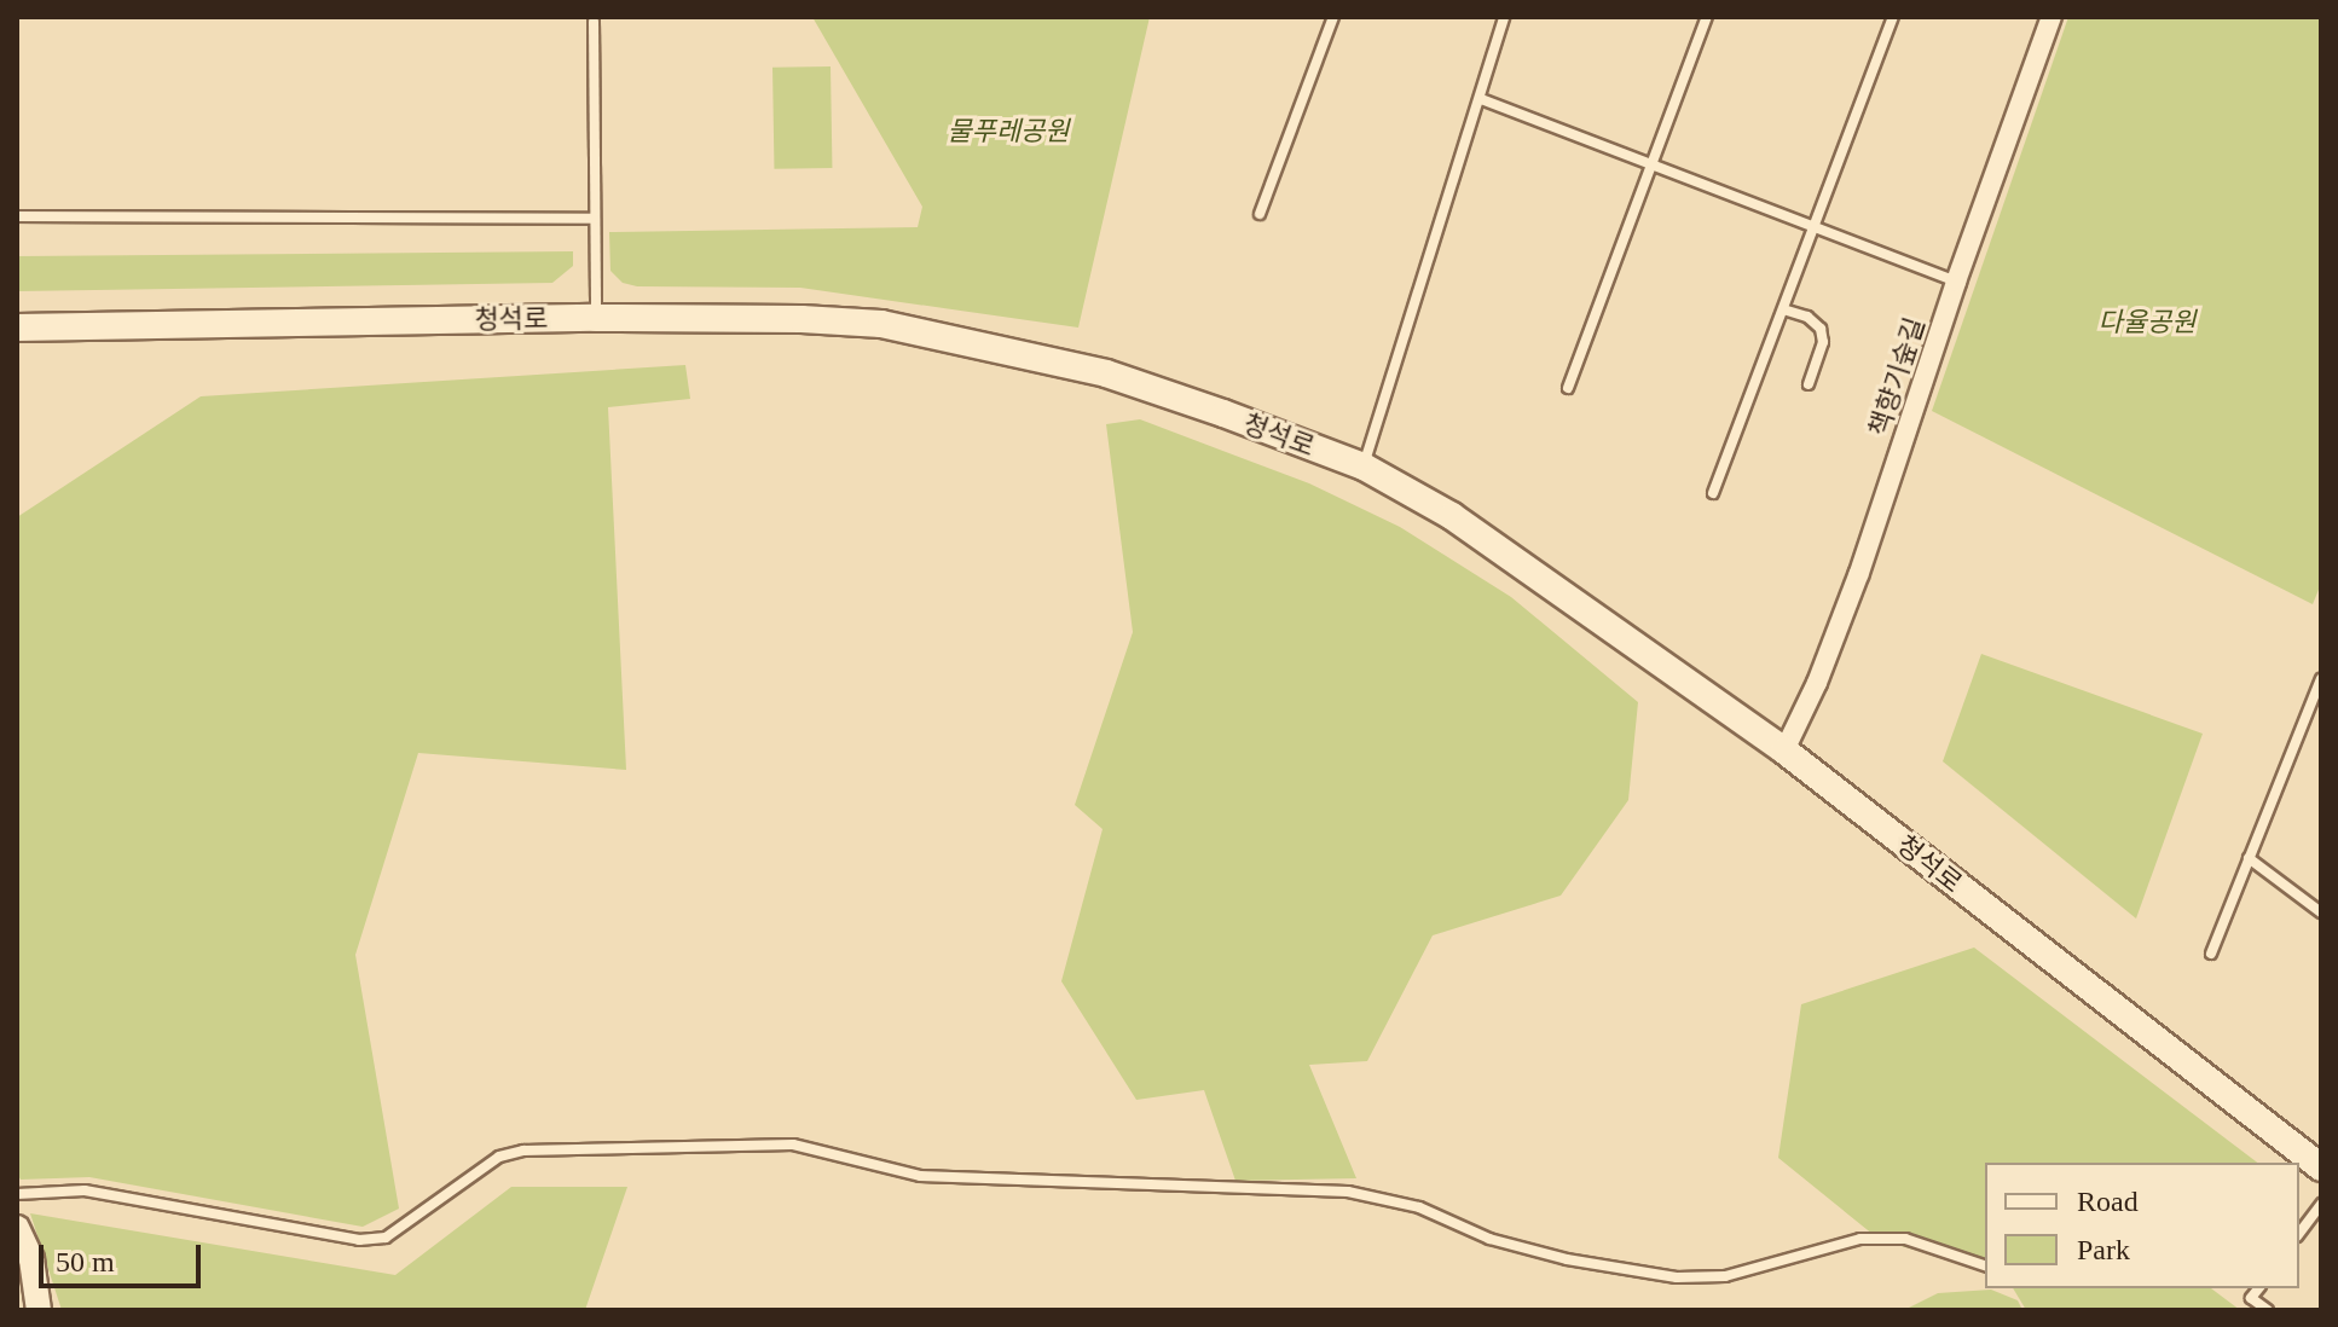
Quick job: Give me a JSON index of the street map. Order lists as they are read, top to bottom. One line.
{"streets":{"main road":["청석로"],"street":["책향기숲길"]},"crossings":[["청석로","책향기숲길"]],"parks":["물푸레공원","다율공원"],"legend":["Road","Park"],"scale_bar":"50 m"}
